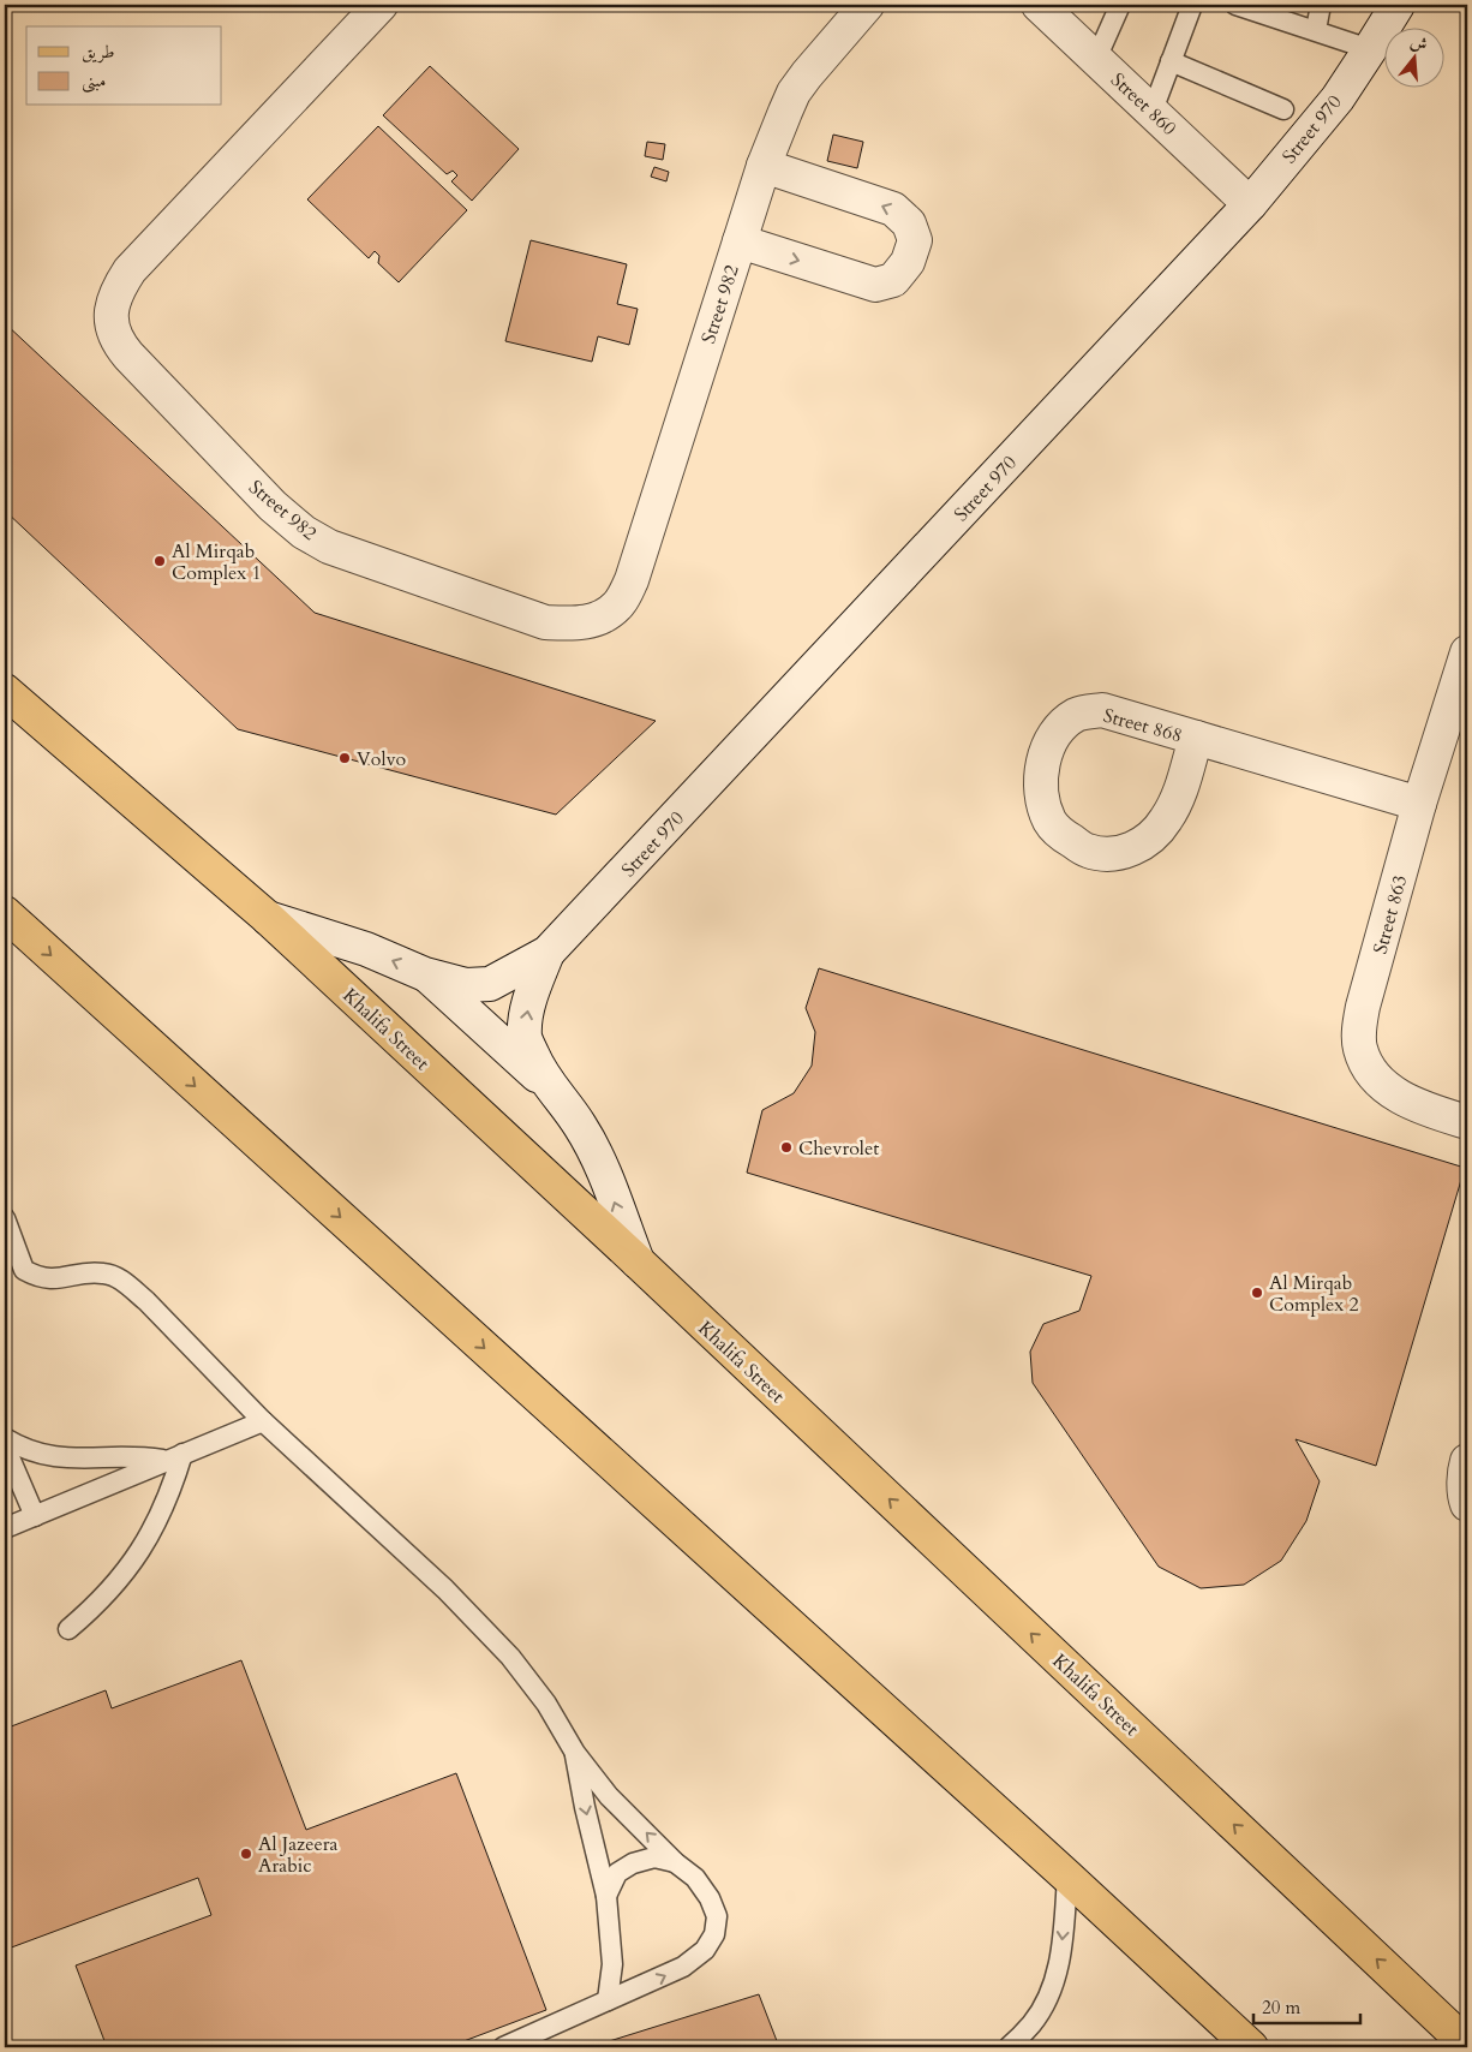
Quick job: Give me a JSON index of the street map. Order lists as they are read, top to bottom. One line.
{"streets":{"main road":["Khalifa Street"],"street":["Street 860","Street 970","Street 982","Street 868","Street 863"]},"crossings":[["Street 860","Street 970"],["Street 970","Khalifa Street"],["Street 868","Street 863"]],"places":["Al Mirqab Complex 1","Volvo","Chevrolet","Al Mirqab Complex 2","Al Jazeera Arabic"],"legend":["طريق","مبنى"],"scale_bar":"20 m","north":"top"}
